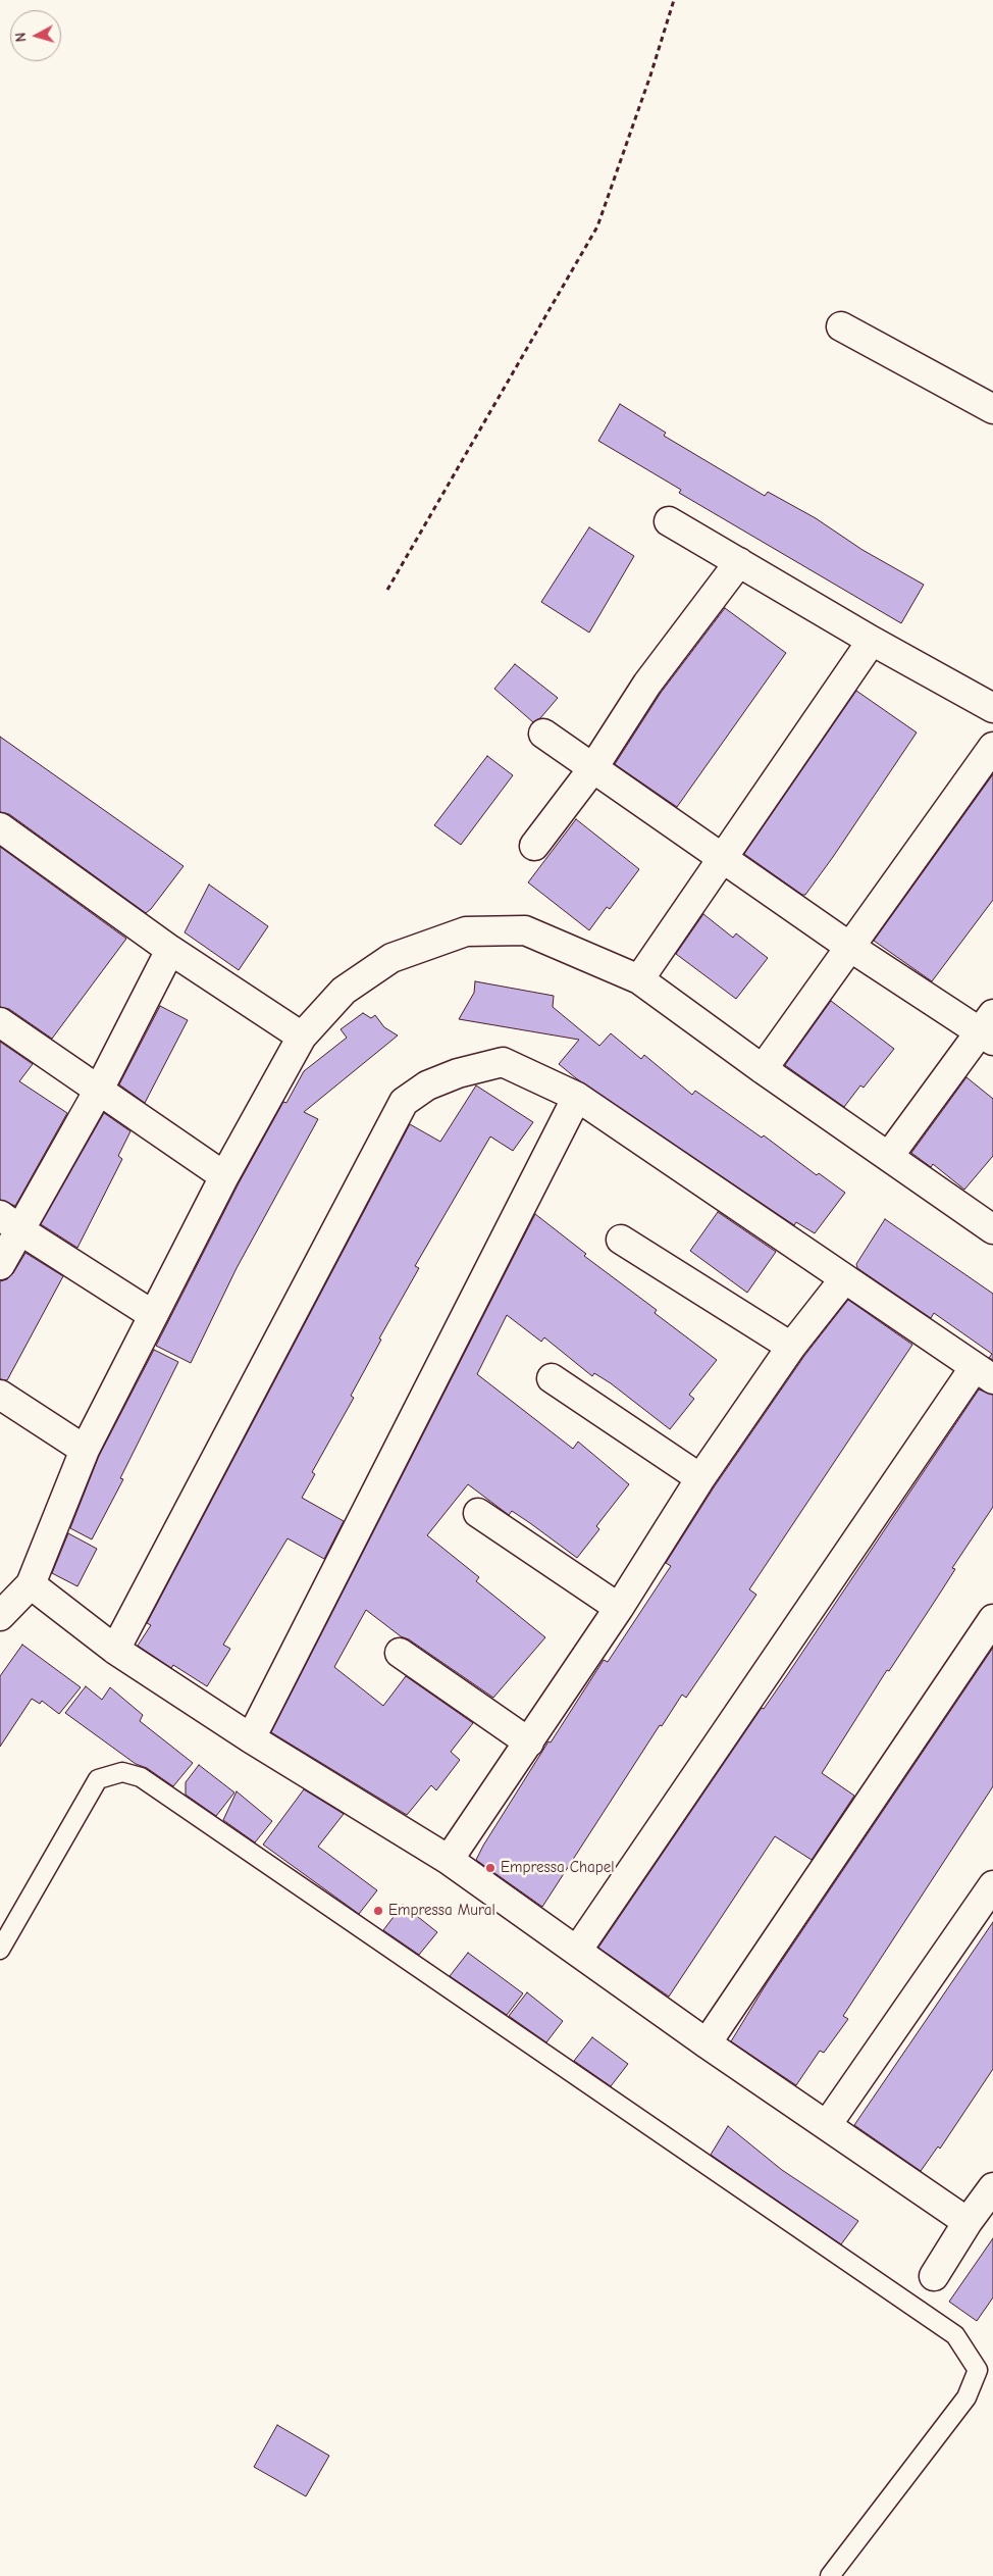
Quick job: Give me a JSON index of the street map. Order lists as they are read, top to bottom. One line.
{"places":["Empressa Chapel","Empressa Mural"],"north":"left"}
